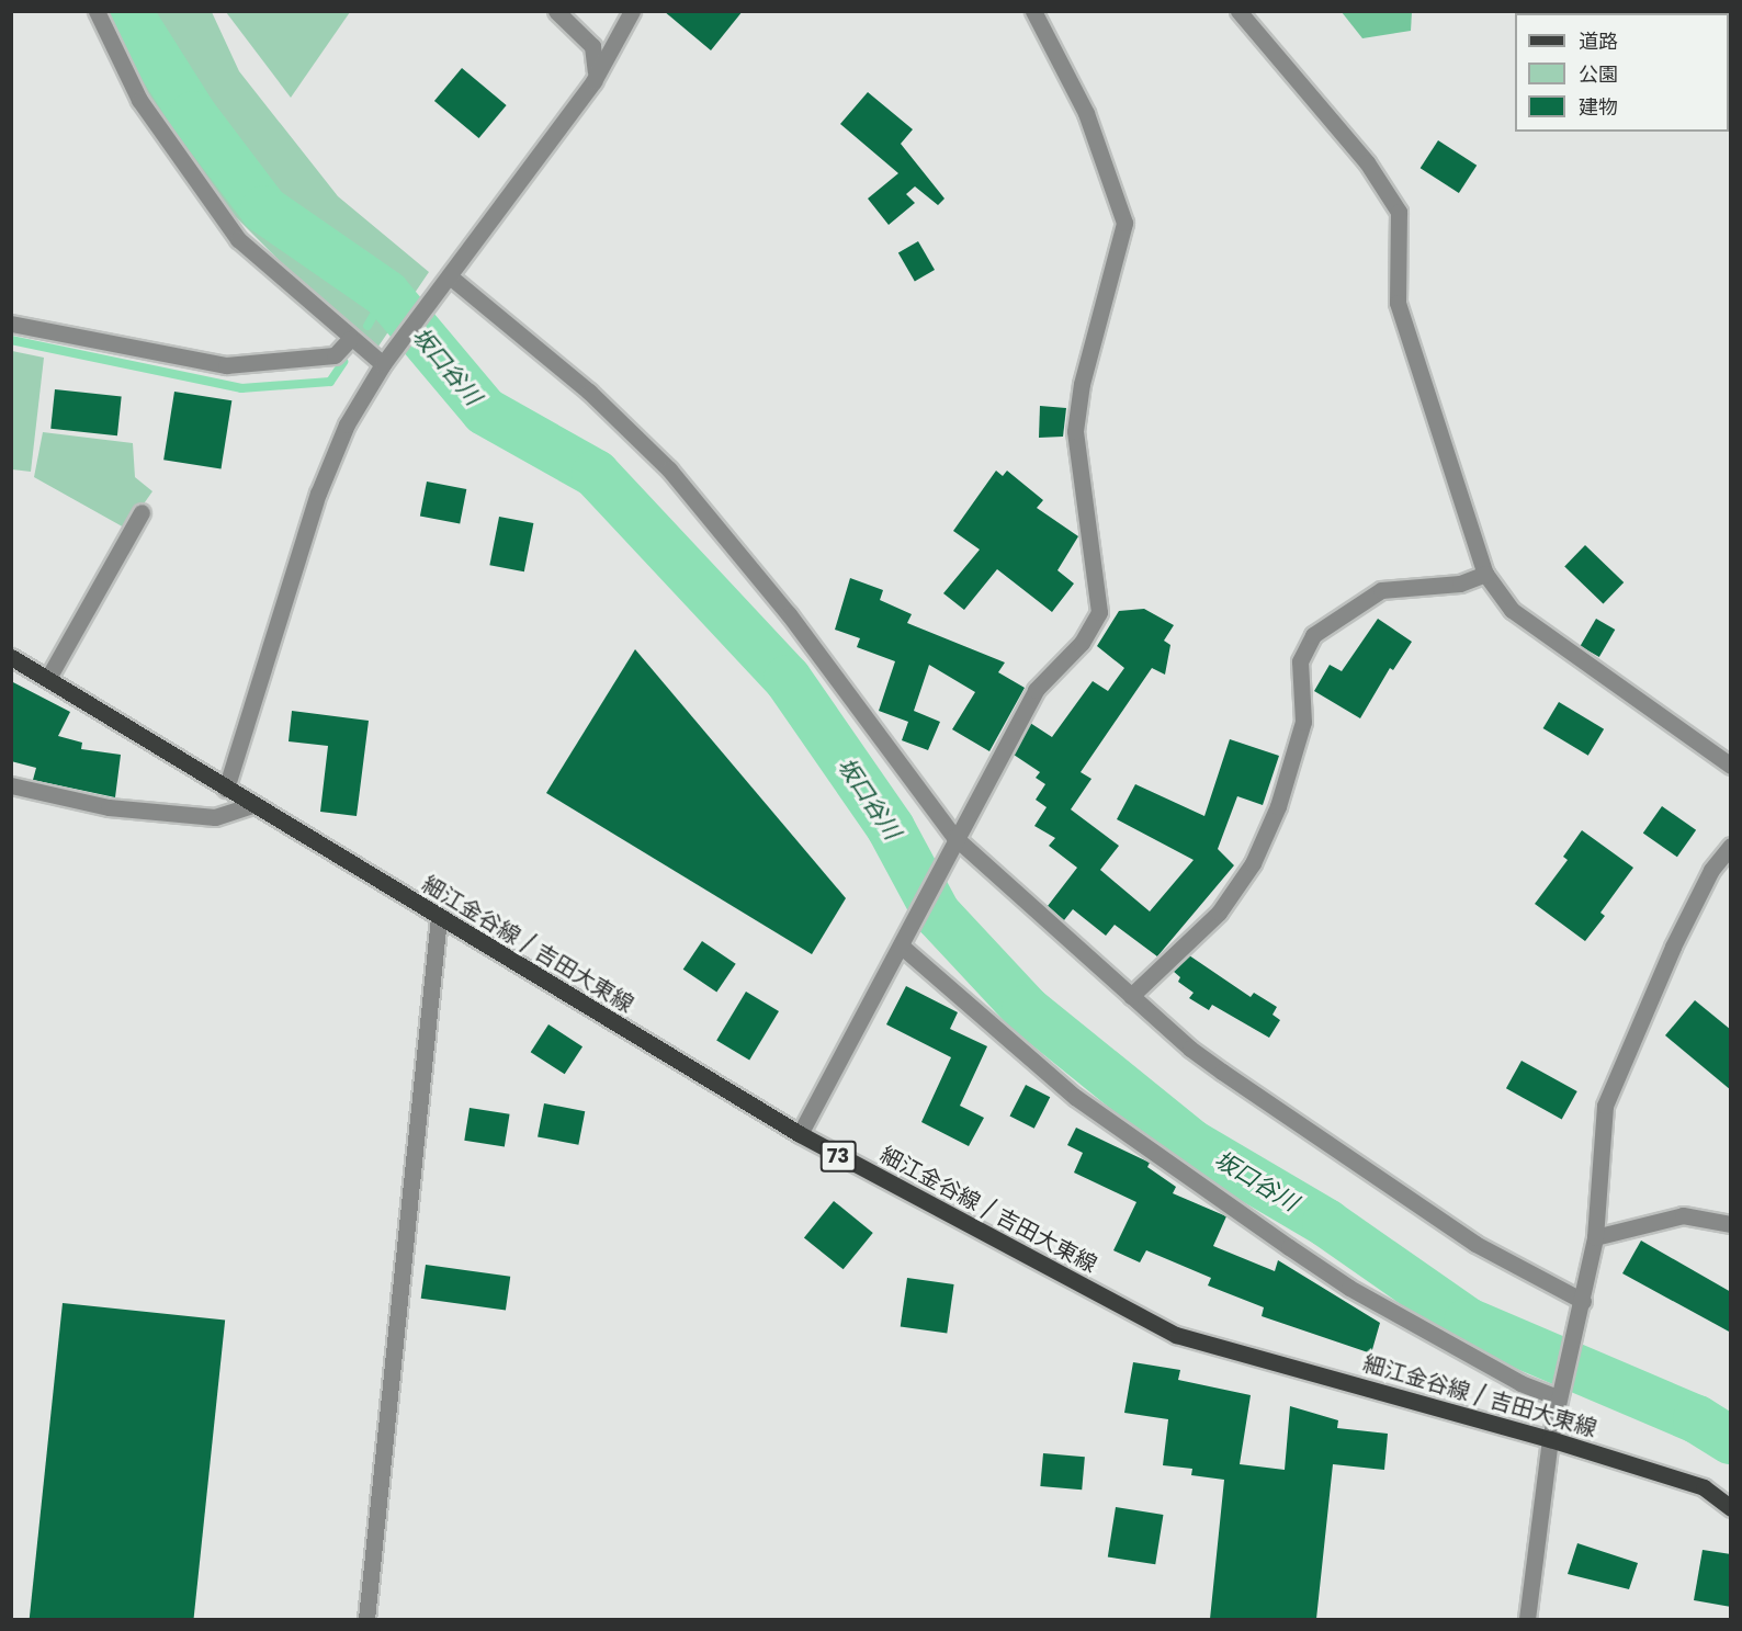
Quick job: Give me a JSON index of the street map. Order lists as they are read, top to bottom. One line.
{"streets":{"main road":["細江金谷線 / 吉田大東線","73"]},"water":["坂口谷川"],"legend":["道路","公園","建物"]}
